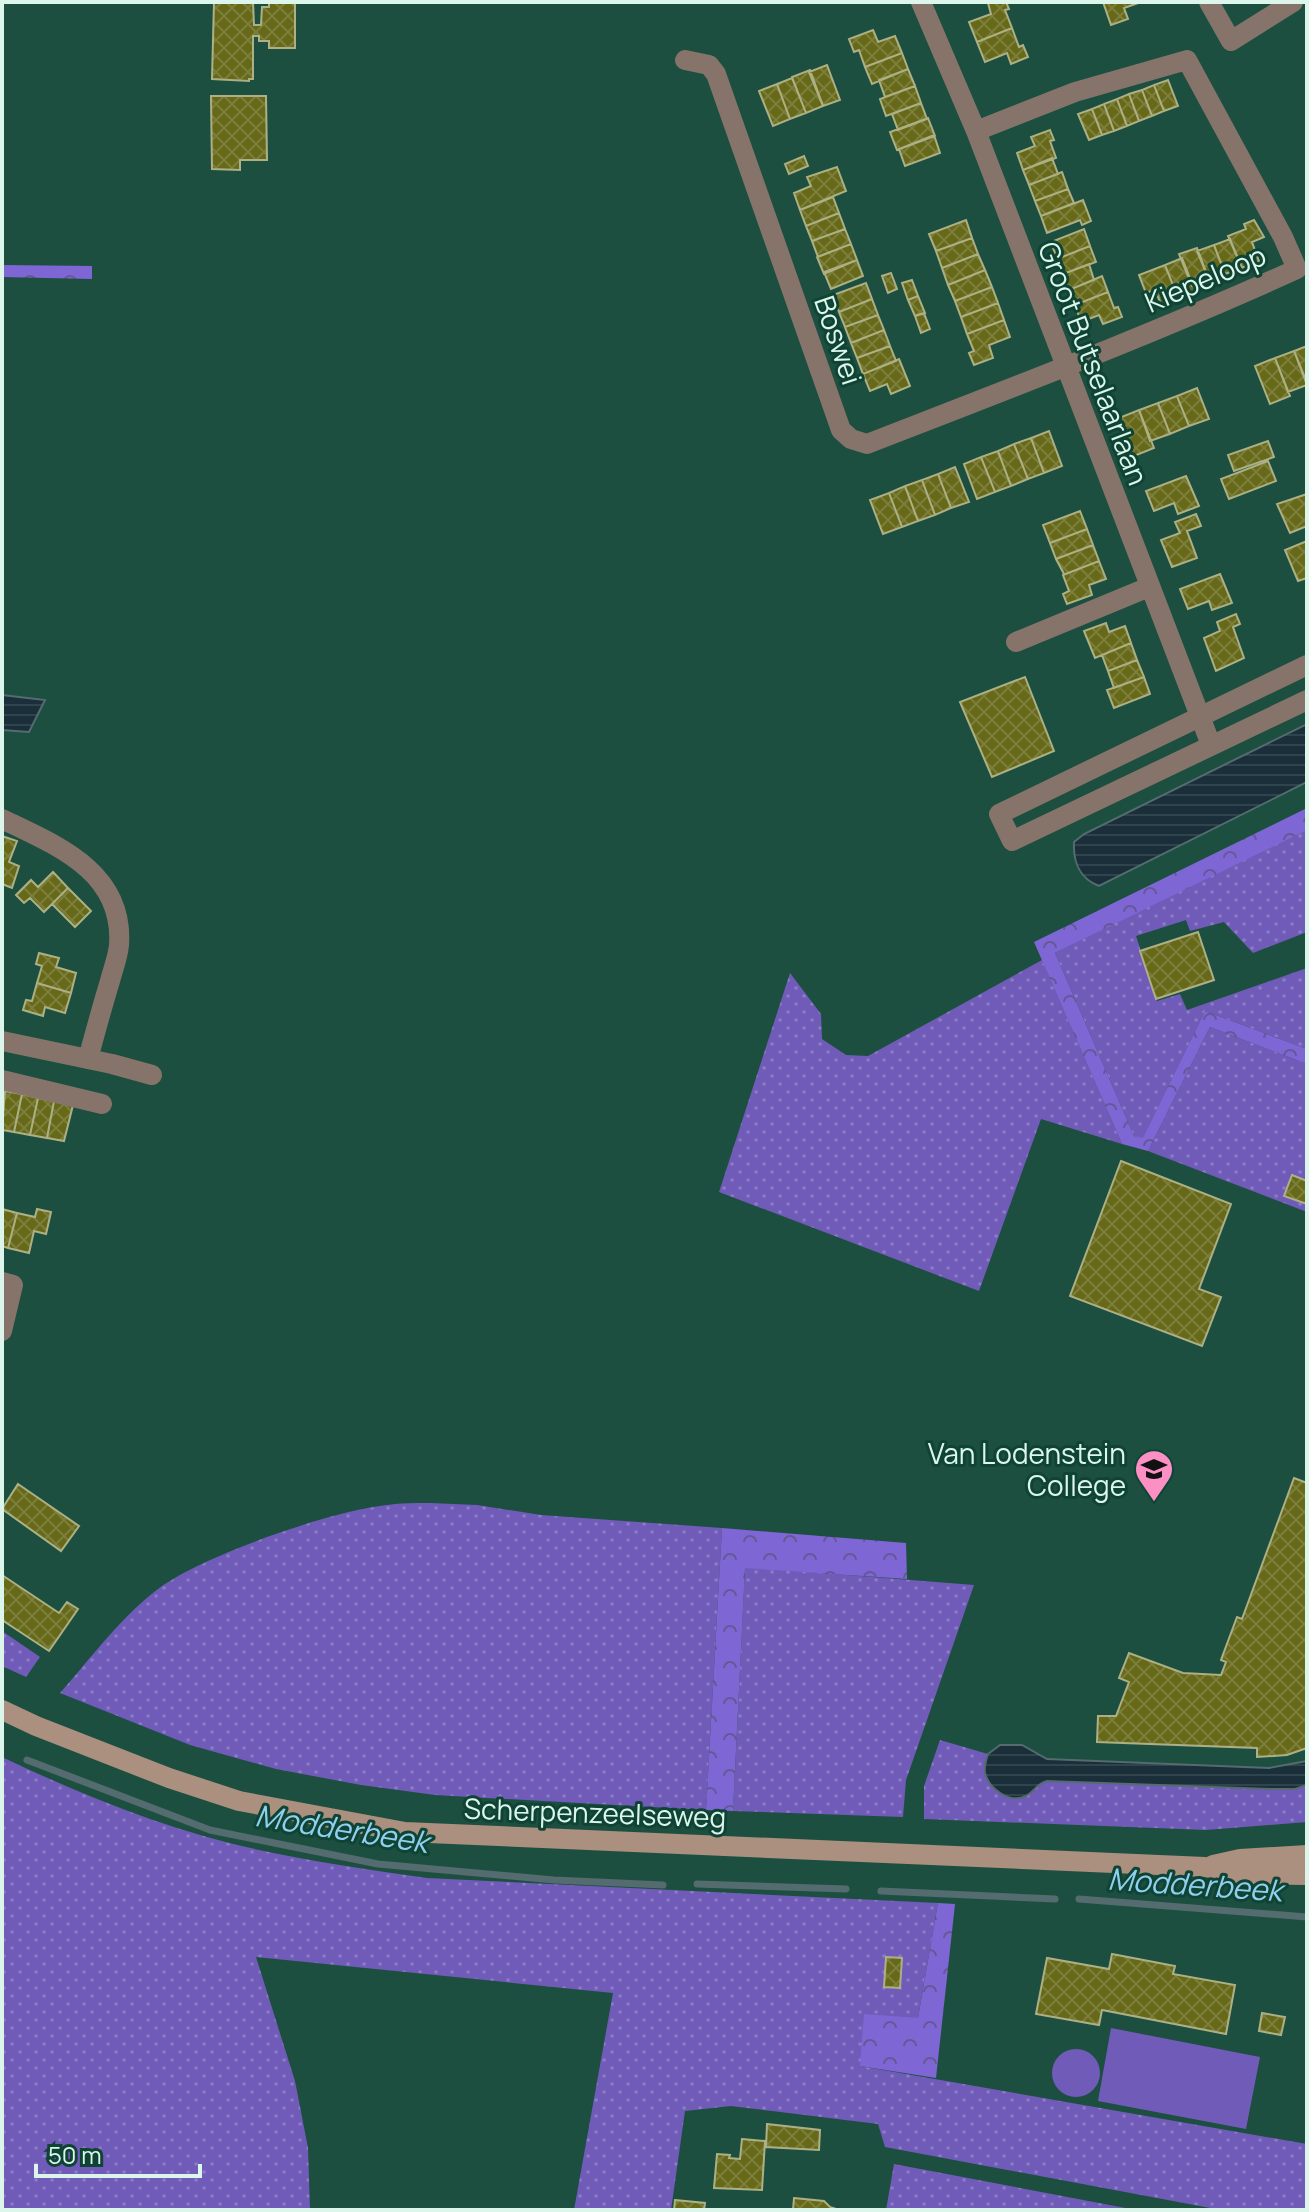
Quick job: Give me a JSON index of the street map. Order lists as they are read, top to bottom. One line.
{"streets":{"main road":["Scherpenzeelseweg"],"street":["Kiepeloop","Boswei","Groot Butselaarlaan"]},"crossings":[["Kiepeloop","Boswei"],["Kiepeloop","Groot Butselaarlaan"],["Boswei","Groot Butselaarlaan"]],"water":["Modderbeek"],"places":{"school or university":["Van Lodenstein College"]},"scale_bar":"50 m"}
